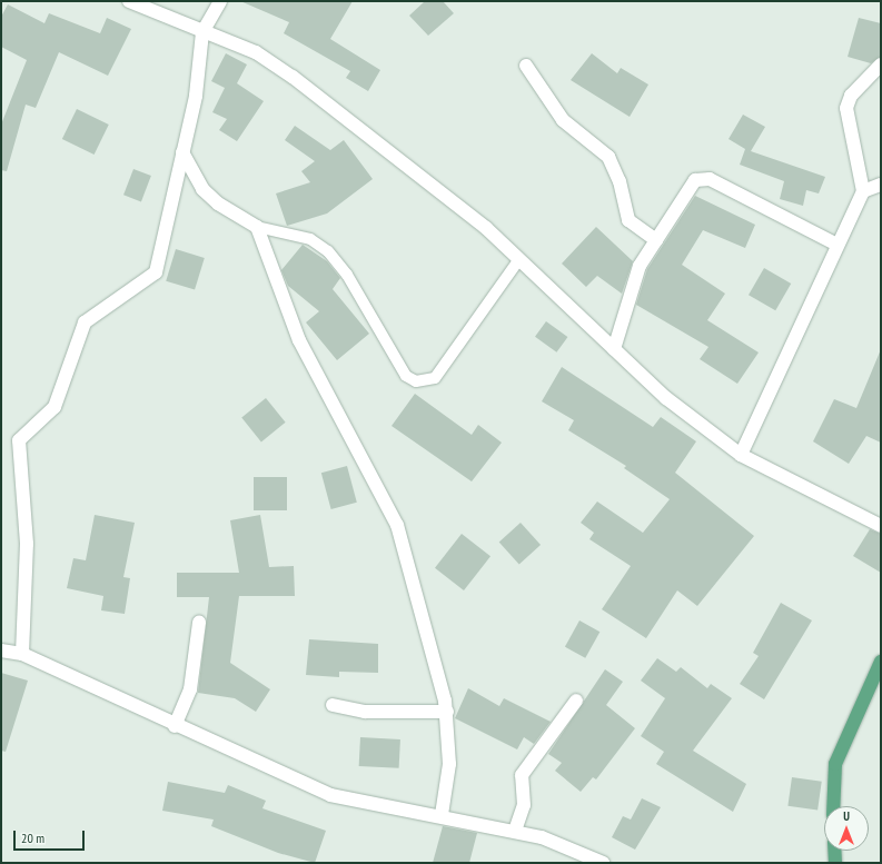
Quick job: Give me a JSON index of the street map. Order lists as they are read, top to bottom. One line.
{"scale_bar":"20 m","north":"top"}
